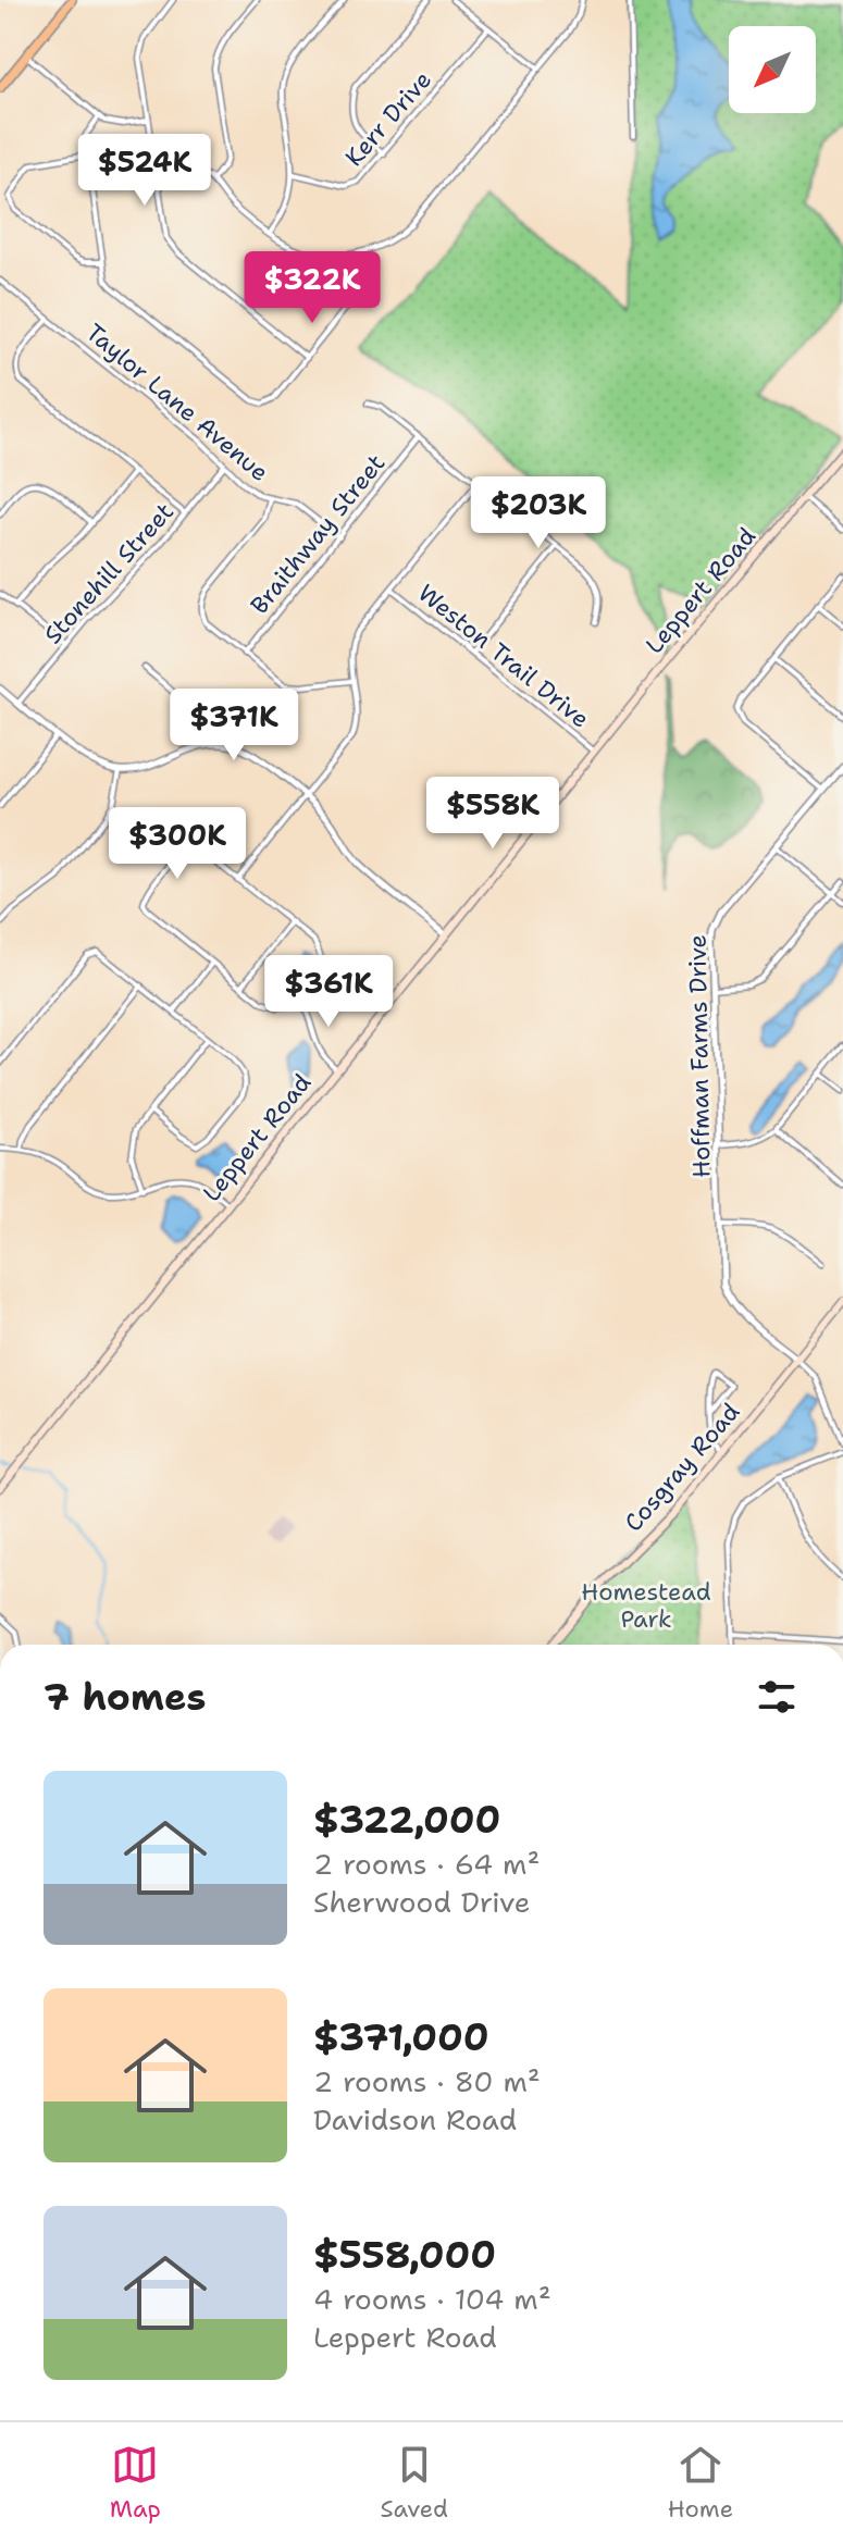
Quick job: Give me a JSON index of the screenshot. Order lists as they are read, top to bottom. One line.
{"streets":{"main road":["Leppert Road","Cosgray Road"],"street":["Kerr Drive","Taylor Lane Avenue","Braithway Street","Stonehill Street","Weston Trail Drive","Hoffman Farms Drive"]},"crossings":[["Taylor Lane Avenue","Braithway Street"],["Taylor Lane Avenue","Stonehill Street"],["Leppert Road","Weston Trail Drive"],["Hoffman Farms Drive","Cosgray Road"]],"parks":["Homestead Park"],"north":"bottom left","page":{"price":["$524K","$322K","$203K","$371K","$558K","$300K","$361K"],"heading":"7 homes","list":[{"name":"$322,000","note":"2 rooms · 64 m² · Sherwood Drive"},{"name":"$371,000","note":"2 rooms · 80 m² · Davidson Road"},{"name":"$558,000","note":"4 rooms · 104 m² · Leppert Road"}],"tabs":["Map","Saved","Home"]}}
